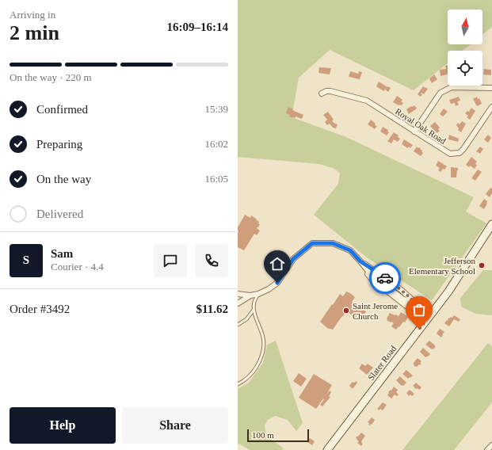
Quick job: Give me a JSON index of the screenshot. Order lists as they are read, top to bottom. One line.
{"streets":{"main road":["Slater Road"],"street":["Royal Oak Road"]},"places":["Jefferson Elementary School","Saint Jerome Church"],"scale_bar":"100 m","north":"top","page":{"heading":["2 min","Arriving in","16:09–16:14"],"panel":["Sam","Courier · 4.4","Order #3492","$11.62"],"bar":"On the way · 220 m","list":[["Confirmed","15:39"],["Preparing","16:02"],["On the way","16:05"],"Delivered"],"round":"S","buttons":["Help","Share"],"scale":"100 m"}}
